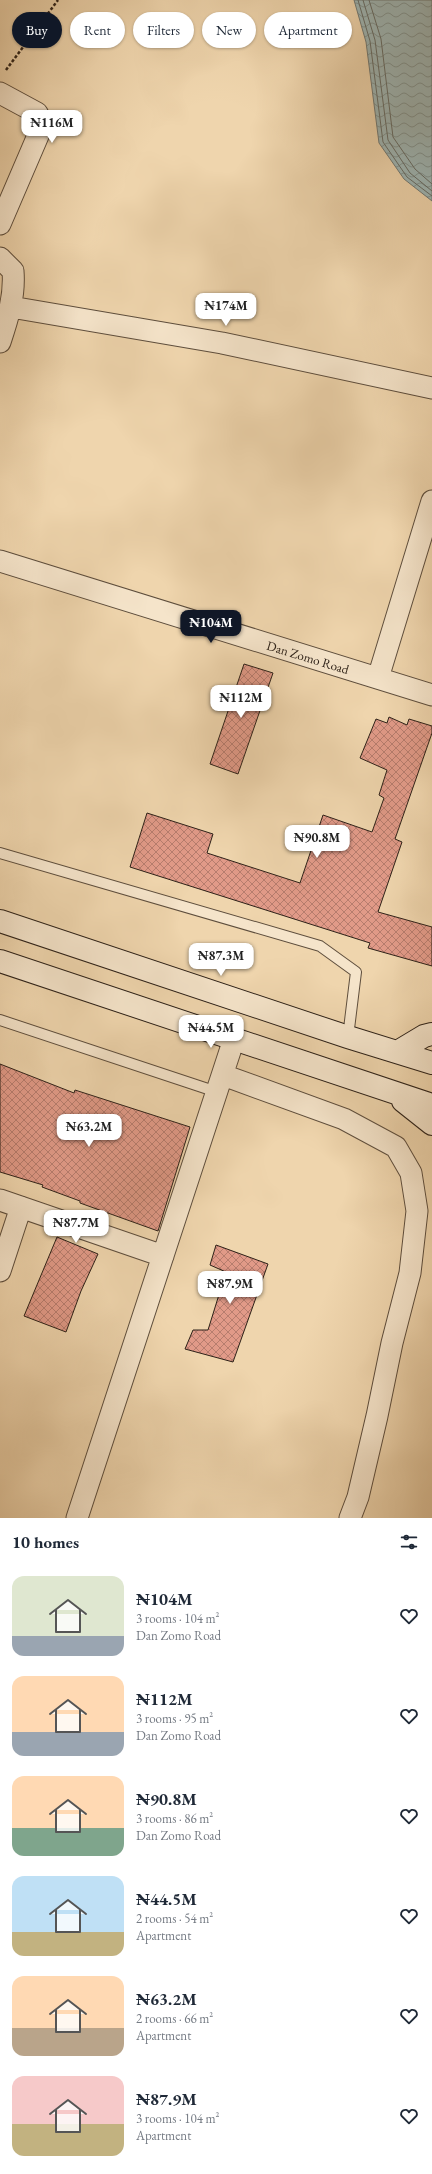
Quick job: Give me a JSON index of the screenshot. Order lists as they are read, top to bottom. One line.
{"streets":{"street":["Dan Zomo Road"]},"page":{"chip":["Buy","Rent","Filters","New","Apartment"],"price":["₦116M","₦174M","₦104M","₦112M","₦90.8M","₦87.3M","₦44.5M","₦63.2M","₦87.7M","₦87.9M"],"heading":"10 homes","list":[{"name":"₦104M","note":"3 rooms · 104 m² · Dan Zomo Road"},{"name":"₦112M","note":"3 rooms · 95 m² · Dan Zomo Road"},{"name":"₦90.8M","note":"3 rooms · 86 m² · Dan Zomo Road"},{"name":"₦44.5M","note":"2 rooms · 54 m² · Apartment"},{"name":"₦63.2M","note":"2 rooms · 66 m² · Apartment"},{"name":"₦87.9M","note":"3 rooms · 104 m² · Apartment"}]}}
